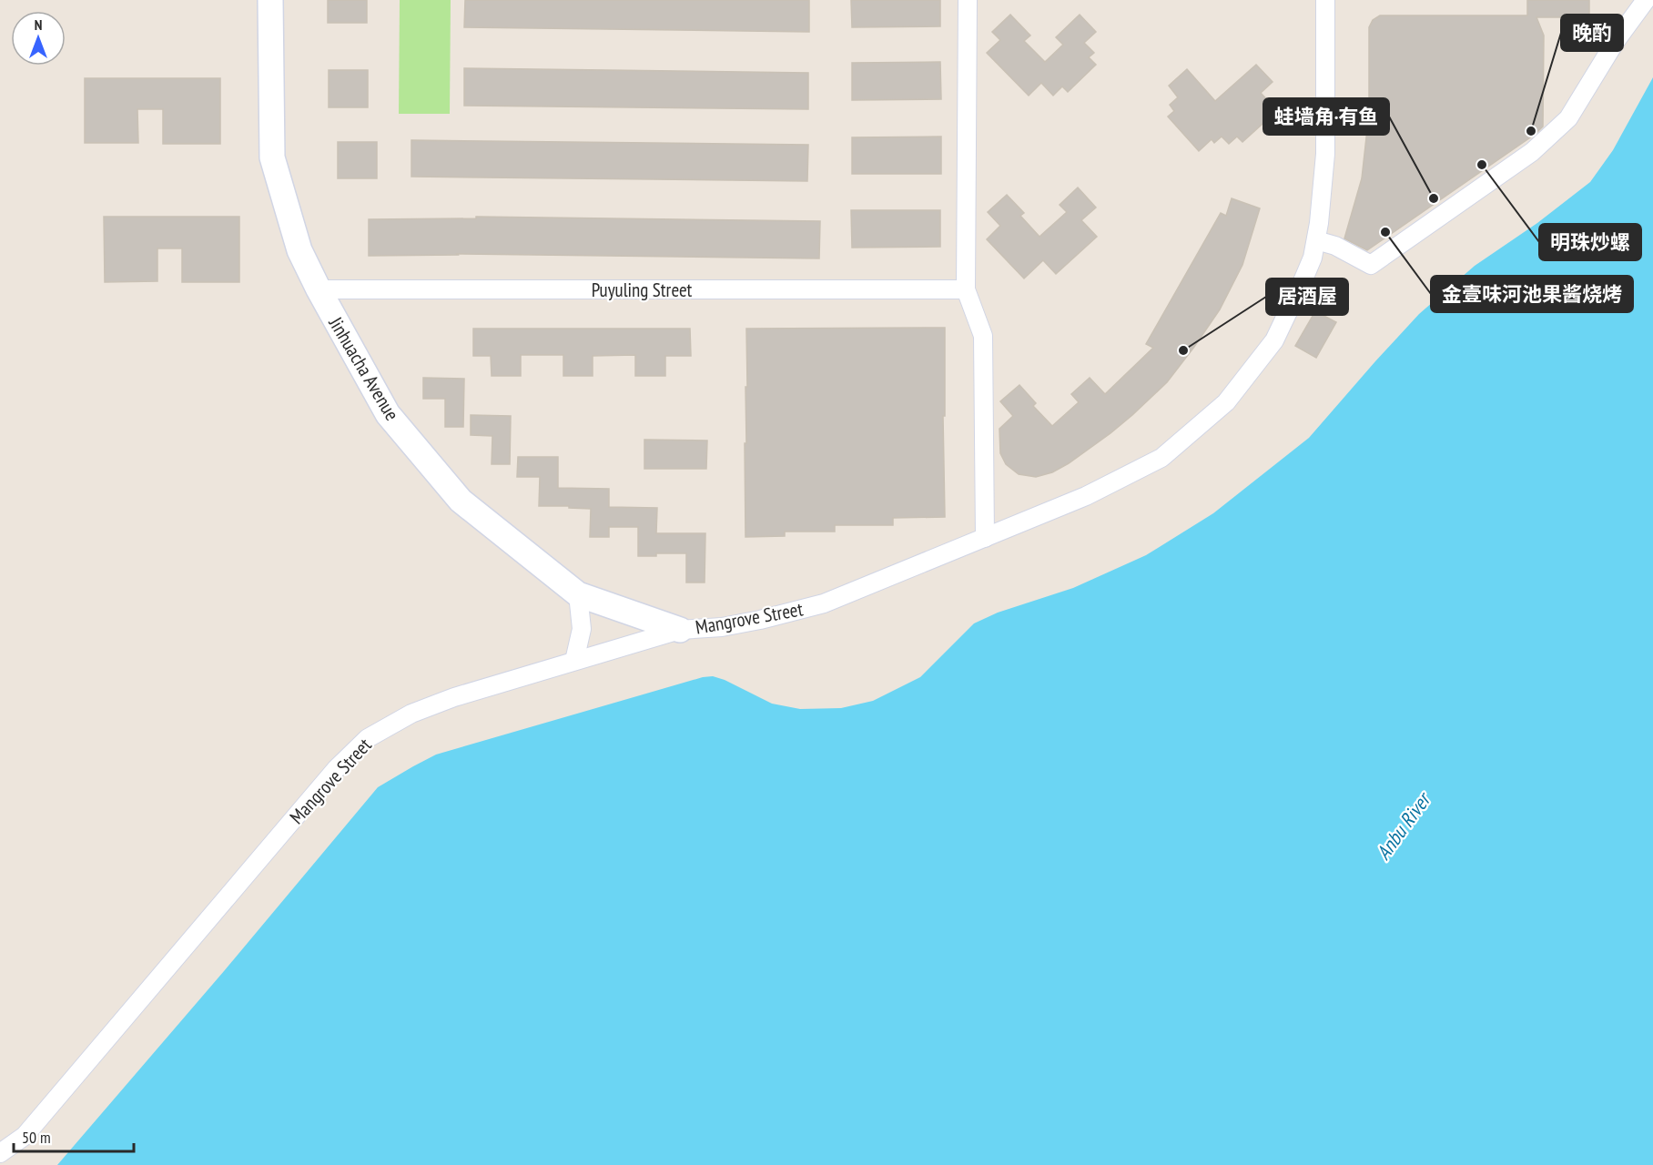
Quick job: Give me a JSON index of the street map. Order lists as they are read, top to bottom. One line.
{"streets":{"street":["Puyuling Street","Jinhuacha Avenue","Mangrove Street"]},"crossings":[["Puyuling Street","Jinhuacha Avenue"],["Jinhuacha Avenue","Mangrove Street"]],"water":["Anbu River"],"places":["晚酌","明珠炒螺","蛙墙角·有鱼","金壹味河池果酱烧烤","居酒屋"],"scale_bar":"50 m","north":"top"}
